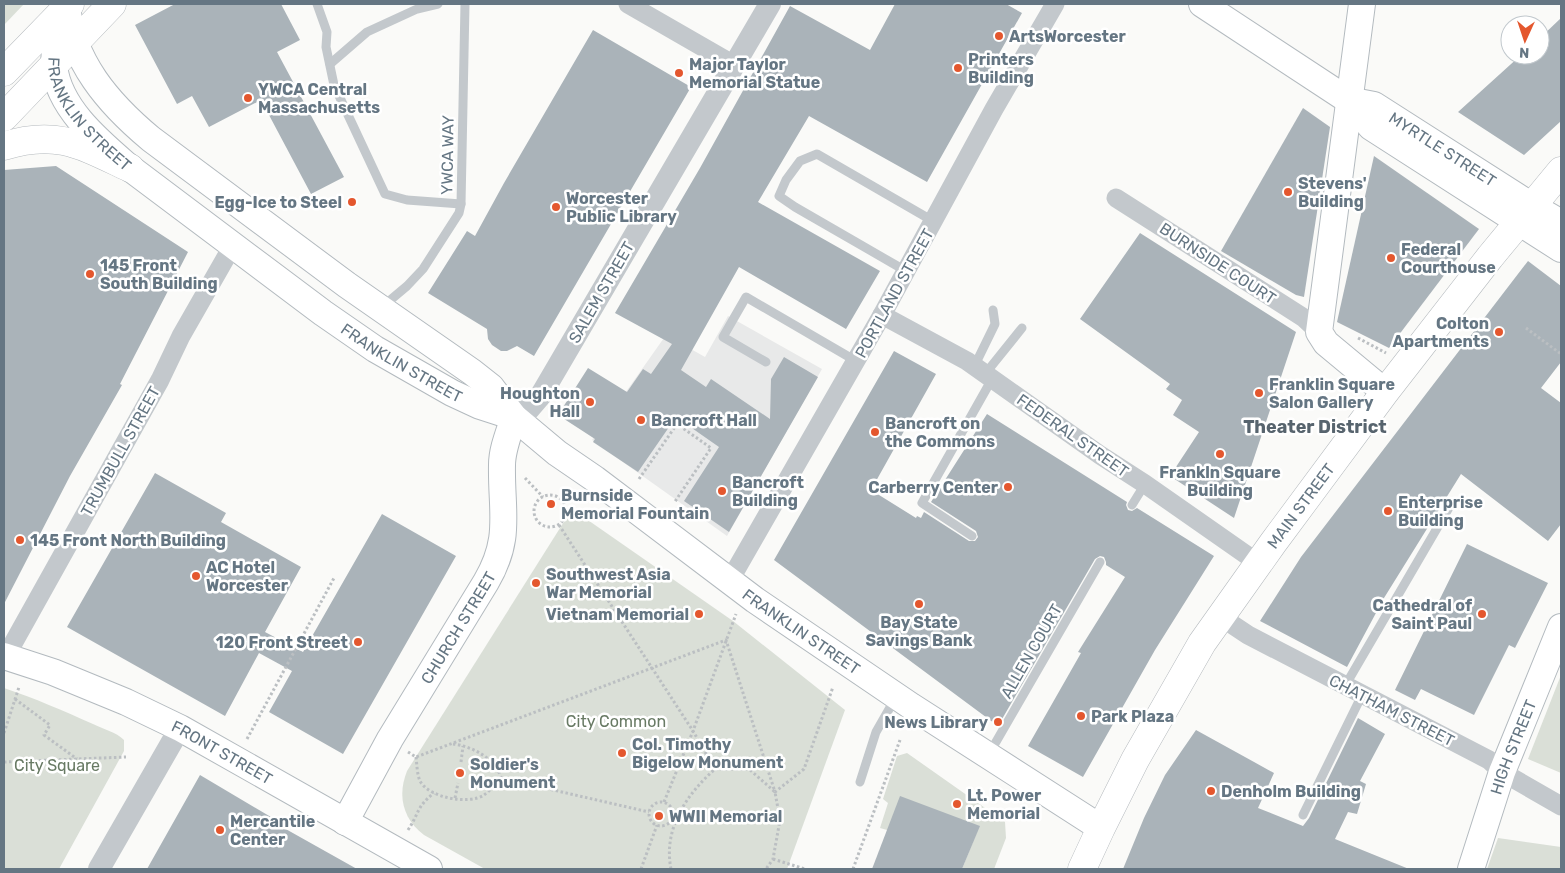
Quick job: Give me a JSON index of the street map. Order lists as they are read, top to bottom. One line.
{"streets":{"main road":["FRANKLIN STREET","MYRTLE STREET","MAIN STREET","CHURCH STREET","HIGH STREET","FRONT STREET"],"street":["BURNSIDE COURT","SALEM STREET","PORTLAND STREET","FEDERAL STREET","TRUMBULL STREET","CHATHAM STREET"],"lane":["YWCA WAY","ALLEN COURT"]},"crossings":[["FRANKLIN STREET","YWCA WAY"],["FRANKLIN STREET","SALEM STREET"],["FRANKLIN STREET","PORTLAND STREET"],["FRANKLIN STREET","TRUMBULL STREET"],["FRANKLIN STREET","MAIN STREET"],["FRANKLIN STREET","CHURCH STREET"],["FRANKLIN STREET","ALLEN COURT"],["MYRTLE STREET","MAIN STREET"],["SALEM STREET","CHURCH STREET"],["PORTLAND STREET","FEDERAL STREET"],["FEDERAL STREET","MAIN STREET"],["TRUMBULL STREET","FRONT STREET"],["MAIN STREET","CHATHAM STREET"],["CHURCH STREET","FRONT STREET"],["CHATHAM STREET","HIGH STREET"]],"districts":["Theater District"],"parks":["City Common","City Square"],"places":["ArtsWorcester","Printers Building","Major Taylor Memorial Statue","YWCA Central Massachusetts","Stevens' Building","Egg-Ice to Steel","Worcester Public Library","Federal Courthouse","145 Front South Building","Colton Apartments","Franklin Square Salon Gallery","Houghton Hall","Bancroft Hall","Bancroft on the Commons","Frankln Square Building","Carberry Center","Bancroft Building","Burnside Memorial Fountain","Enterprise Building","145 Front North Building","AC Hotel Worcester","Southwest Asia War Memorial","Bay State Savings Bank","Vietnam Memorial","Cathedral of Saint Paul","120 Front Street","Park Plaza","News Library","Col. Timothy Bigelow Monument","Soldier's Monument","Denholm Building","Lt. Power Memorial","WWII Memorial","Mercantile Center"],"north":"bottom"}
